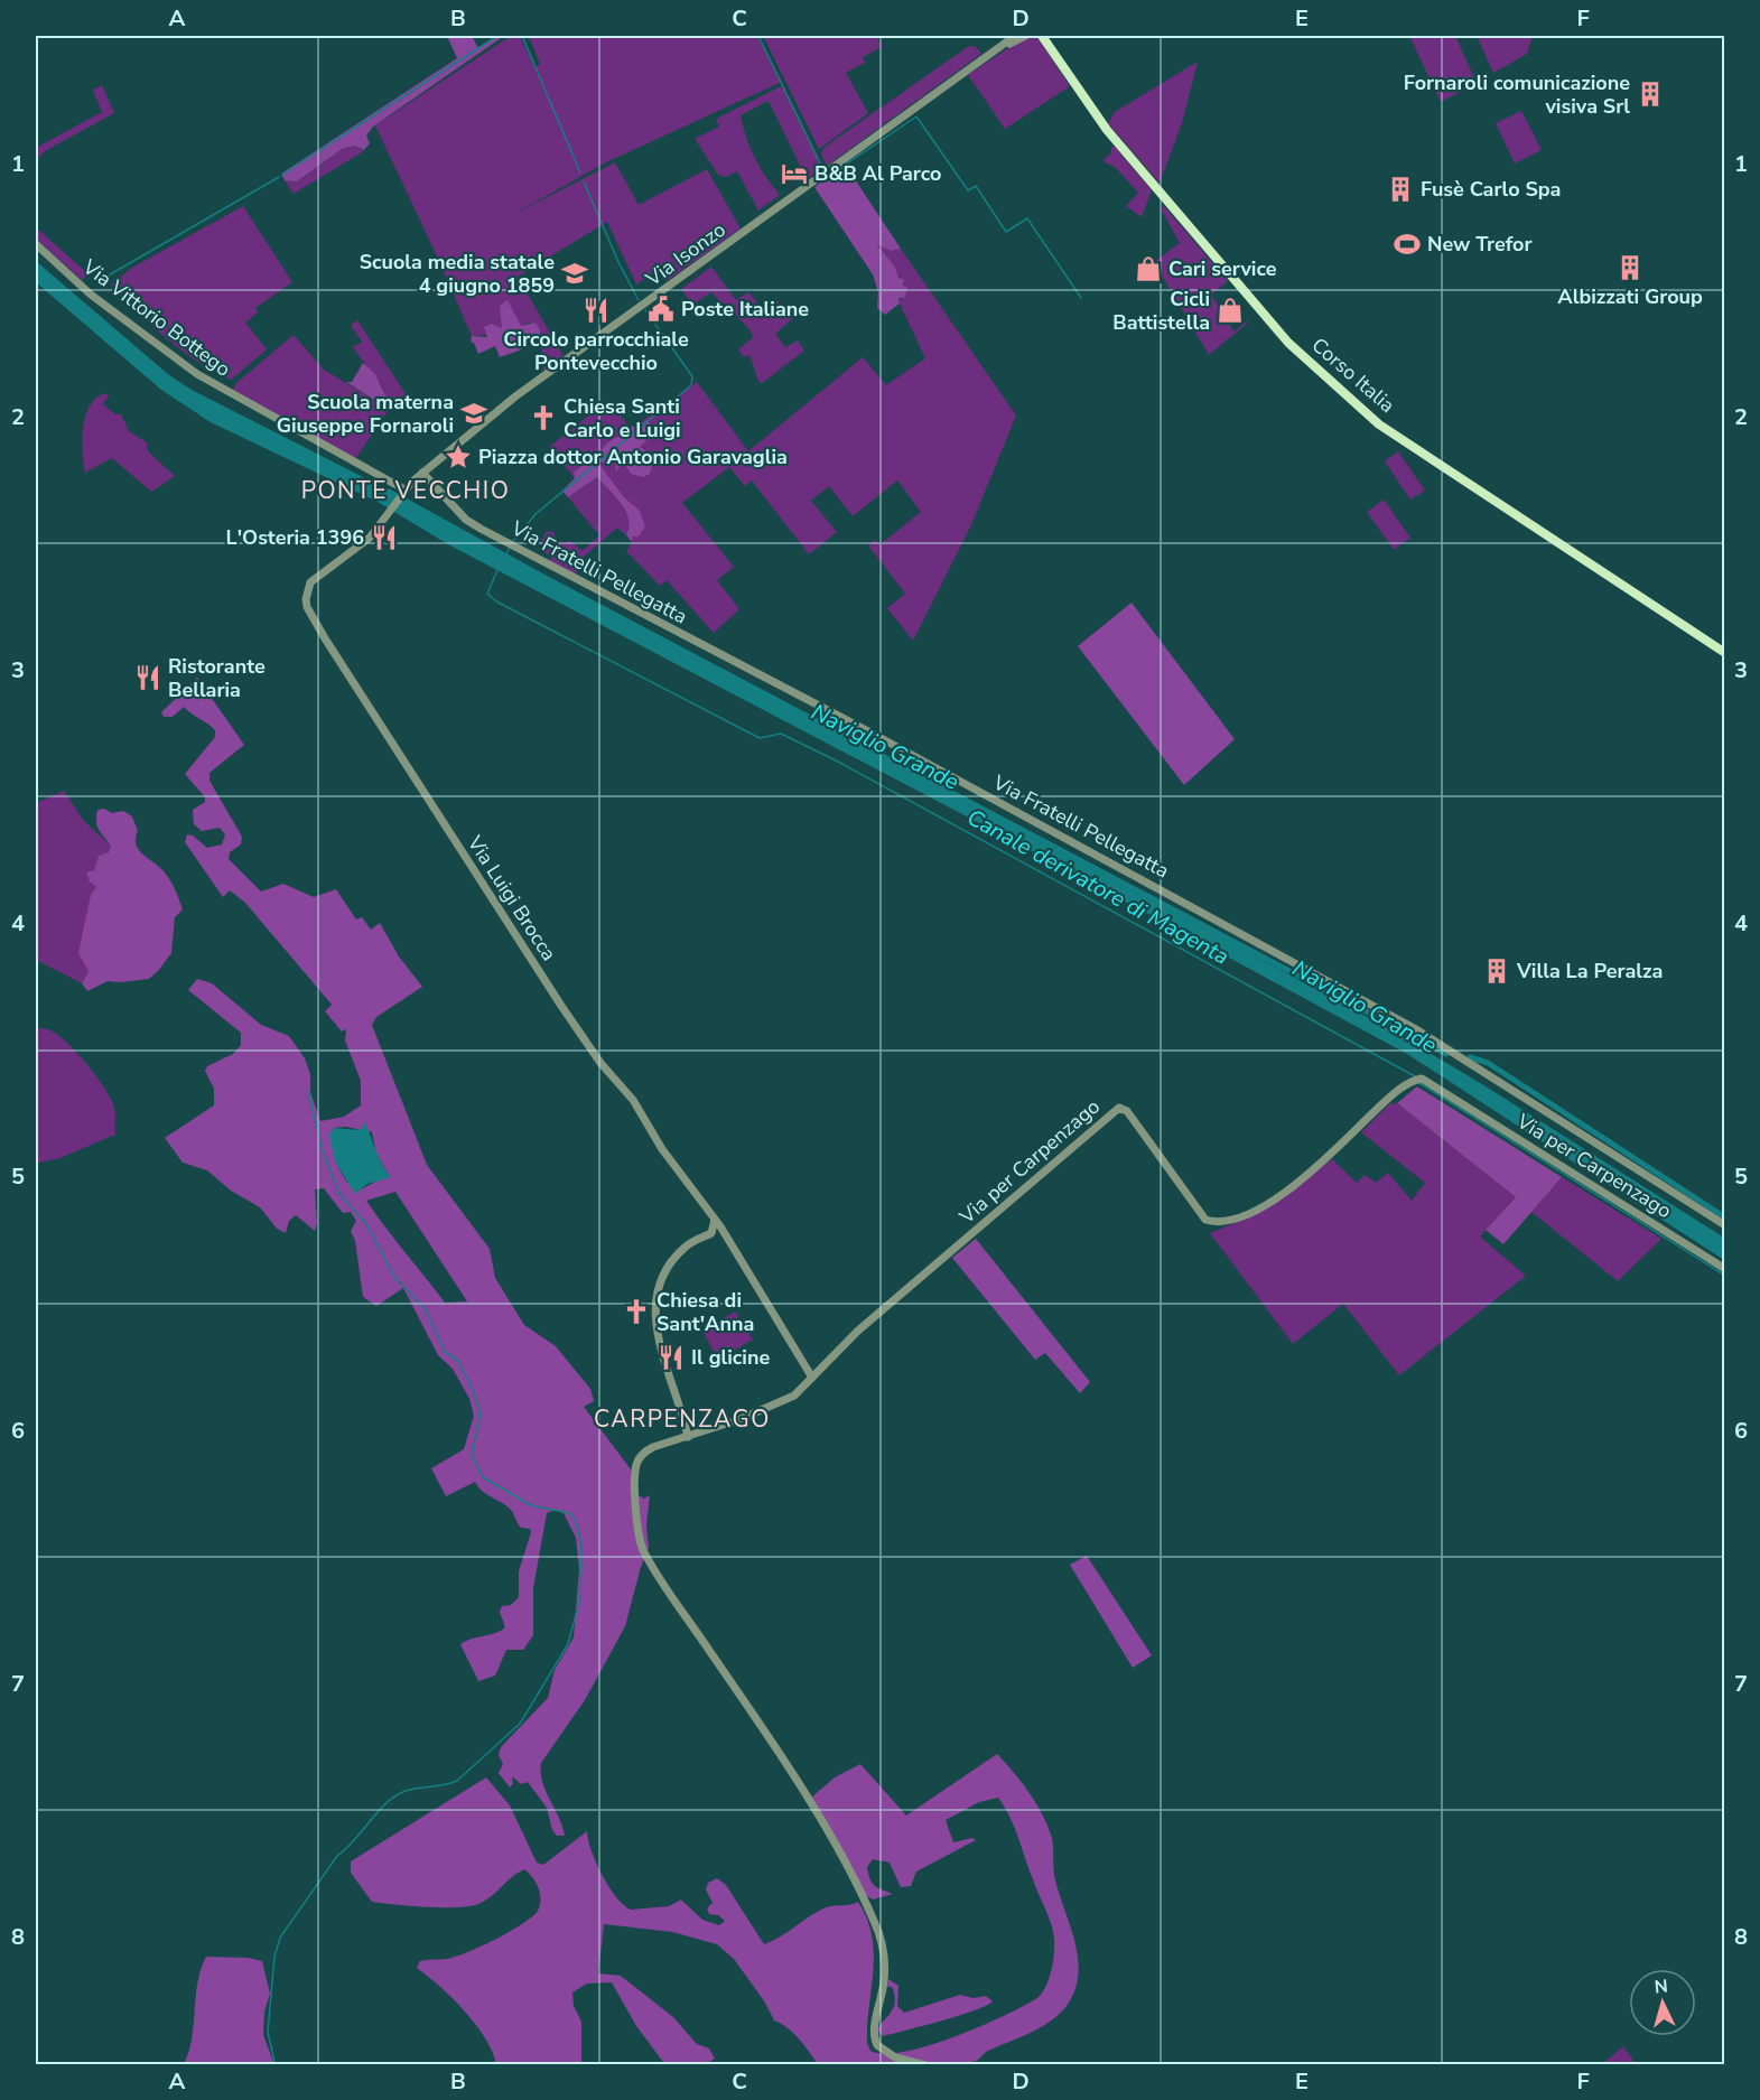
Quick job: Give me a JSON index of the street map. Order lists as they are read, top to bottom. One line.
{"streets":{"main road":["Corso Italia"],"street":["Via Isonzo","Via Vittorio Bottego","Via Fratelli Pellegatta","Via Luigi Brocca","Via per Carpenzago"]},"crossings":[["Via Isonzo","Via Vittorio Bottego"],["Via Isonzo","Via Fratelli Pellegatta"],["Via Isonzo","Via Luigi Brocca"],["Via Luigi Brocca","Via per Carpenzago"]],"districts":["PONTE VECCHIO","CARPENZAGO"],"water":["Naviglio Grande","Canale derivatore di Magenta"],"places":{"building":["Fornaroli comunicazione visiva Srl","Fusè Carlo Spa","Albizzati Group","Villa La Peralza"],"hotel":["B&B Al Parco"],"sports":["New Trefor"],"shop":["Cari service","Cicli Battistella"],"school or university":["Scuola media statale 4 giugno 1859","Scuola materna Giuseppe Fornaroli"],"public building":["Poste Italiane"],"restaurant":["Circolo parrocchiale Pontevecchio","L'Osteria 1396","Ristorante Bellaria","Il glicine"],"church":["Chiesa Santi Carlo e Luigi","Chiesa di Sant'Anna"],"place":["Piazza dottor Antonio Garavaglia"]},"north":"top","grid":{"columns":["A","B","C","D","E","F"],"rows":["1","2","3","4","5","6","7","8"]}}
